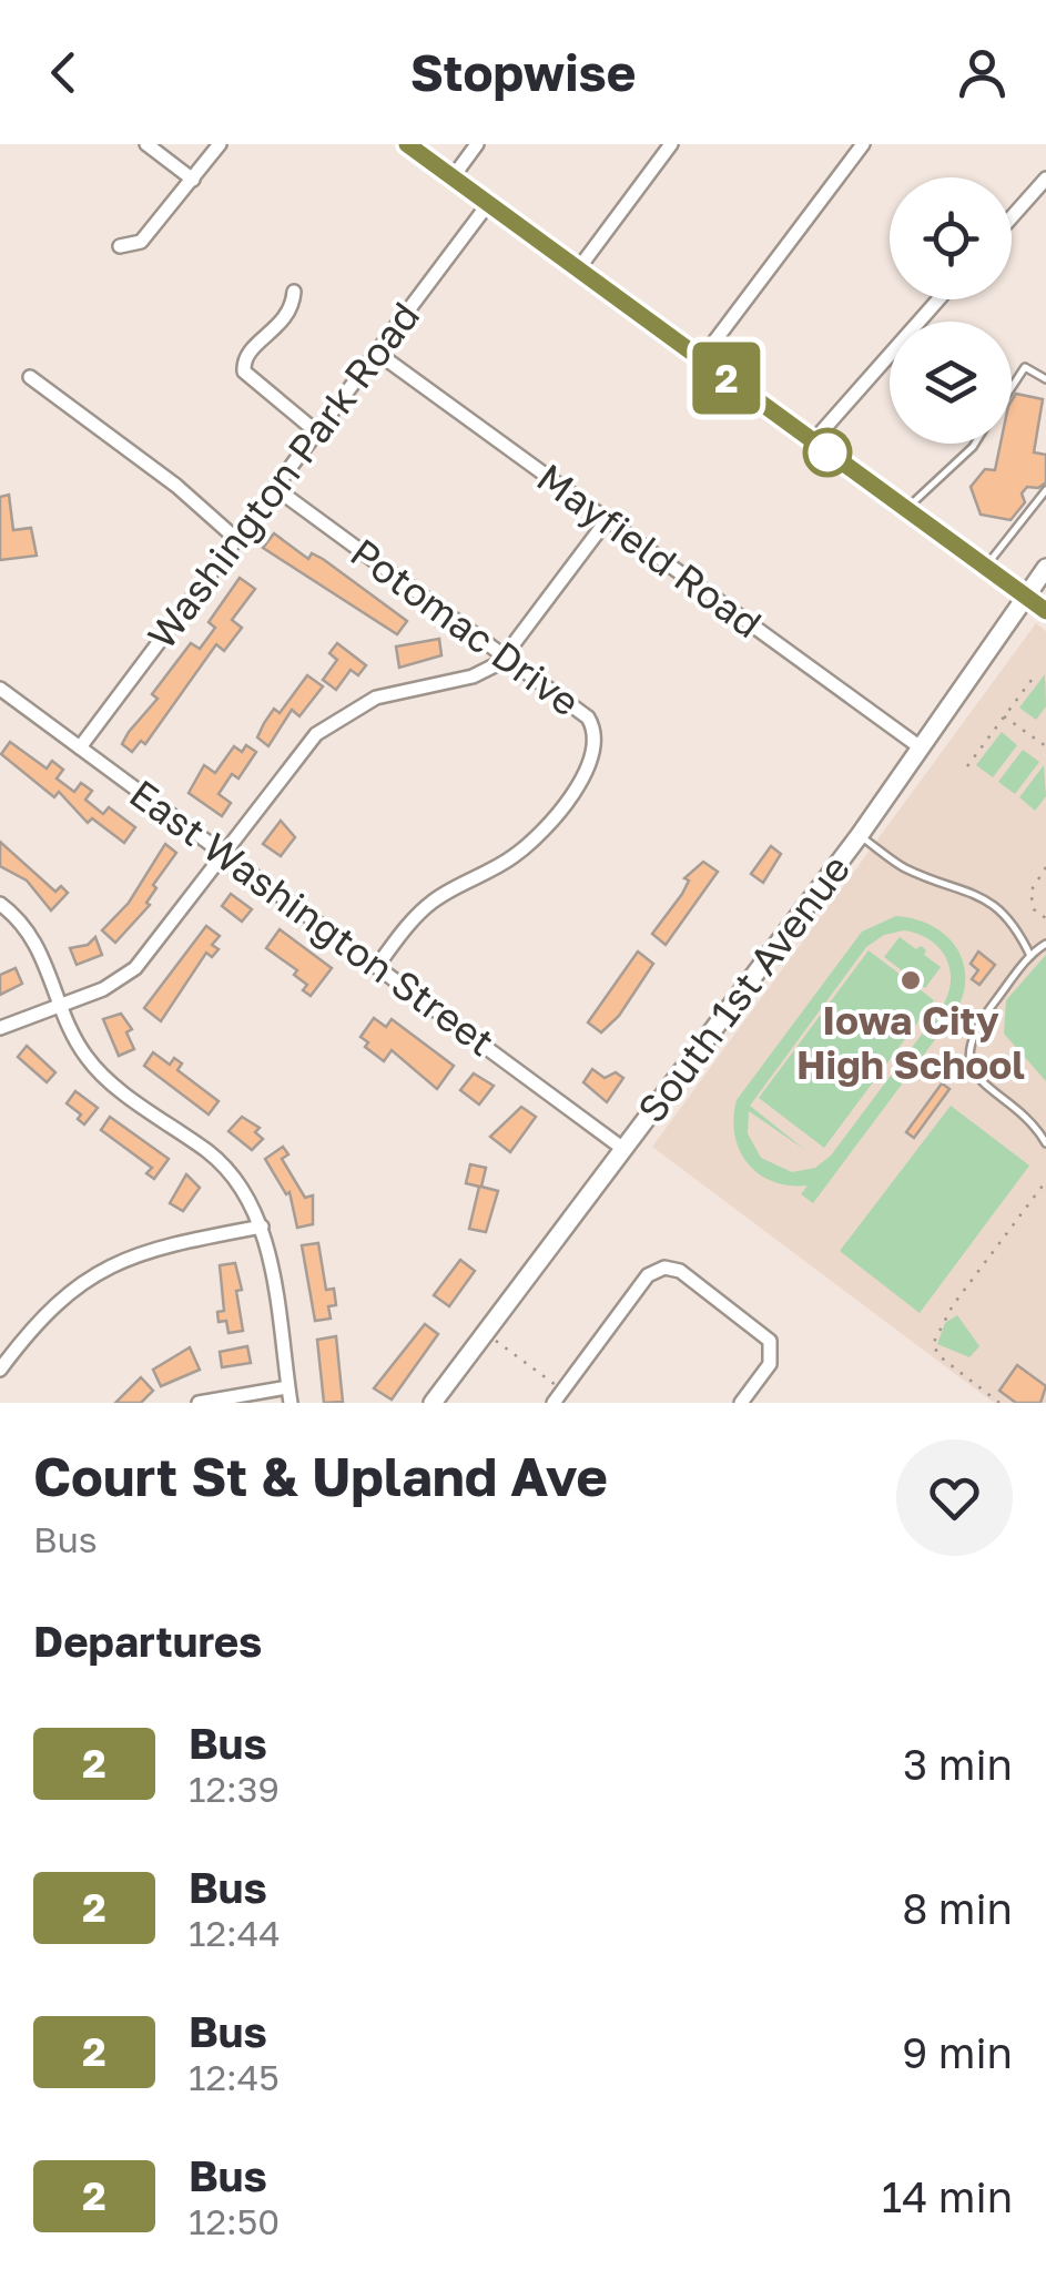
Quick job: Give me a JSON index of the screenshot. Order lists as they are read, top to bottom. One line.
{"streets":{"main road":["South 1st Avenue"],"street":["Washington Park Road","Mayfield Road","Potomac Drive","East Washington Street"]},"crossings":[["Washington Park Road","Mayfield Road"],["Washington Park Road","Potomac Drive"],["Washington Park Road","East Washington Street"],["Mayfield Road","South 1st Avenue"],["Potomac Drive","East Washington Street"],["East Washington Street","South 1st Avenue"]],"places":["Iowa City High School"],"lines":["bus line 2"],"page":{"header":"Stopwise","on_map":"2","heading":[["Court St & Upland Ave","Bus"],"Departures"],"list":[{"mark":"2","name":"Bus","note":"12:39","value":"3 min"},{"mark":"2","name":"Bus","note":"12:44","value":"8 min"},{"mark":"2","name":"Bus","note":"12:45","value":"9 min"},{"mark":"2","name":"Bus","note":"12:50","value":"14 min"}]}}
